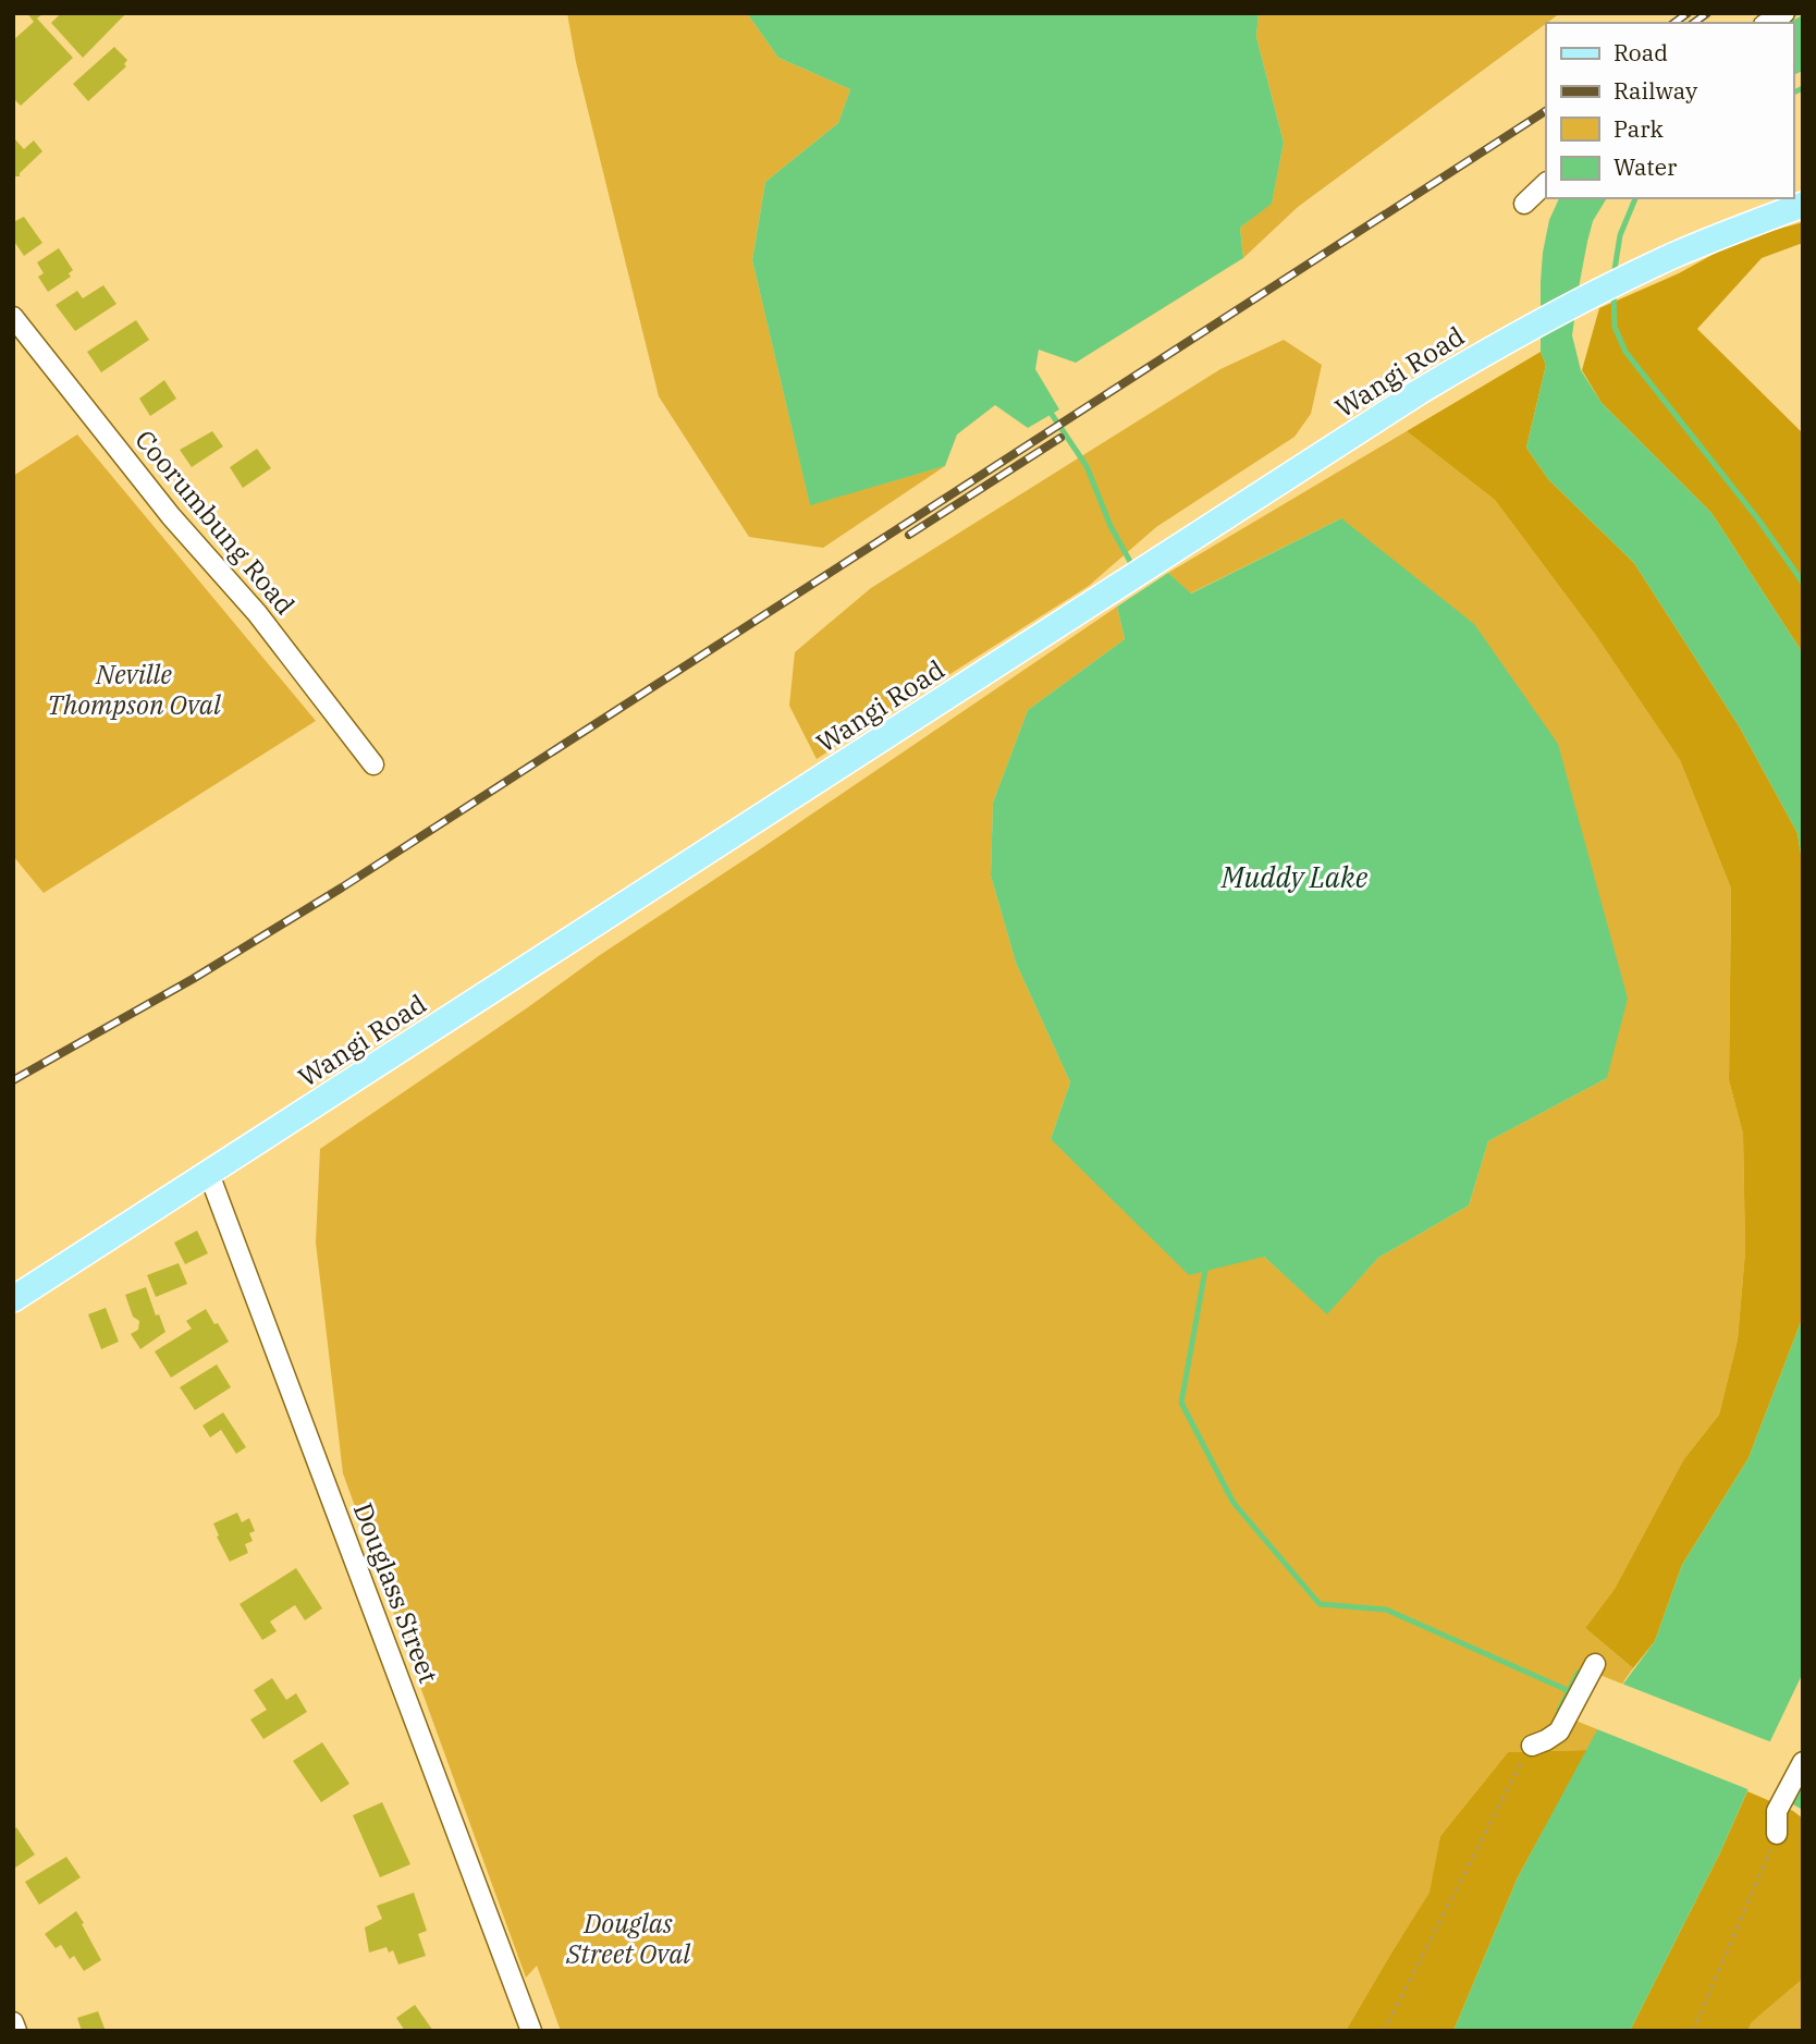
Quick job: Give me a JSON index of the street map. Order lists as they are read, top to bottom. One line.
{"streets":{"main road":["Wangi Road"],"street":["Coorumbung Road","Douglass Street"]},"crossings":[["Wangi Road","Douglass Street"]],"water":["Muddy Lake"],"parks":["Neville Thompson Oval","Douglas Street Oval"],"legend":["Road","Railway","Park","Water"]}
